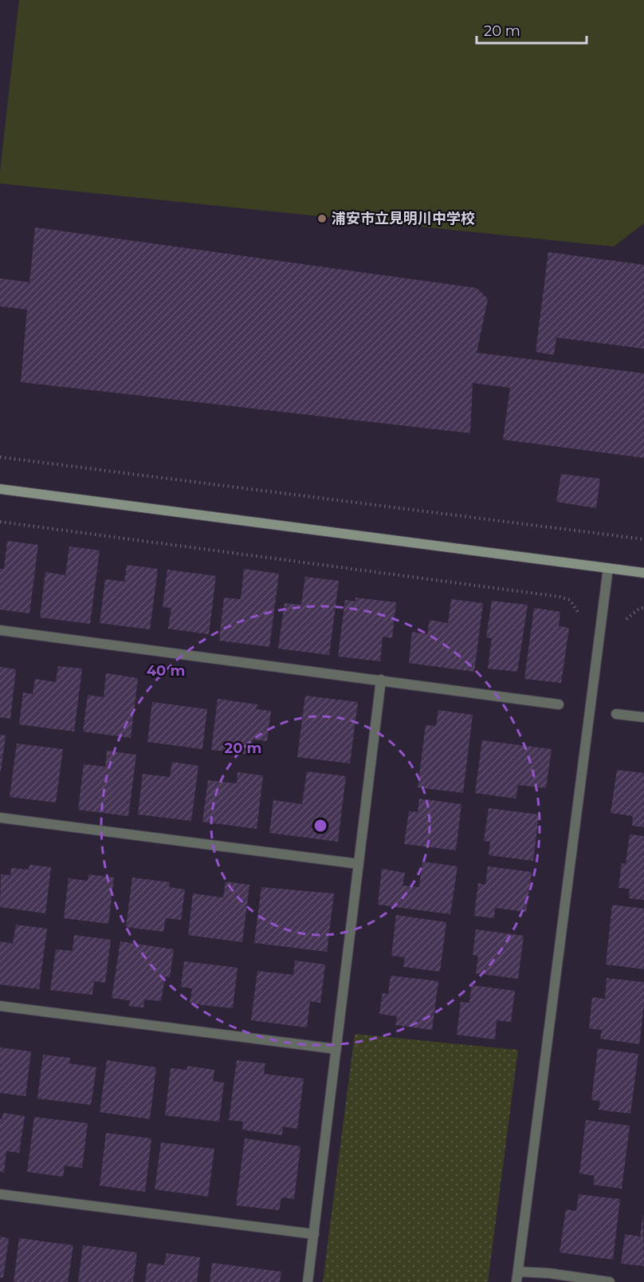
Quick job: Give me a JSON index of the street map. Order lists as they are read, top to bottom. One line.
{"places":["浦安市立見明川中学校"],"scale_bar":"20 m","rings":["40 m","20 m"]}
